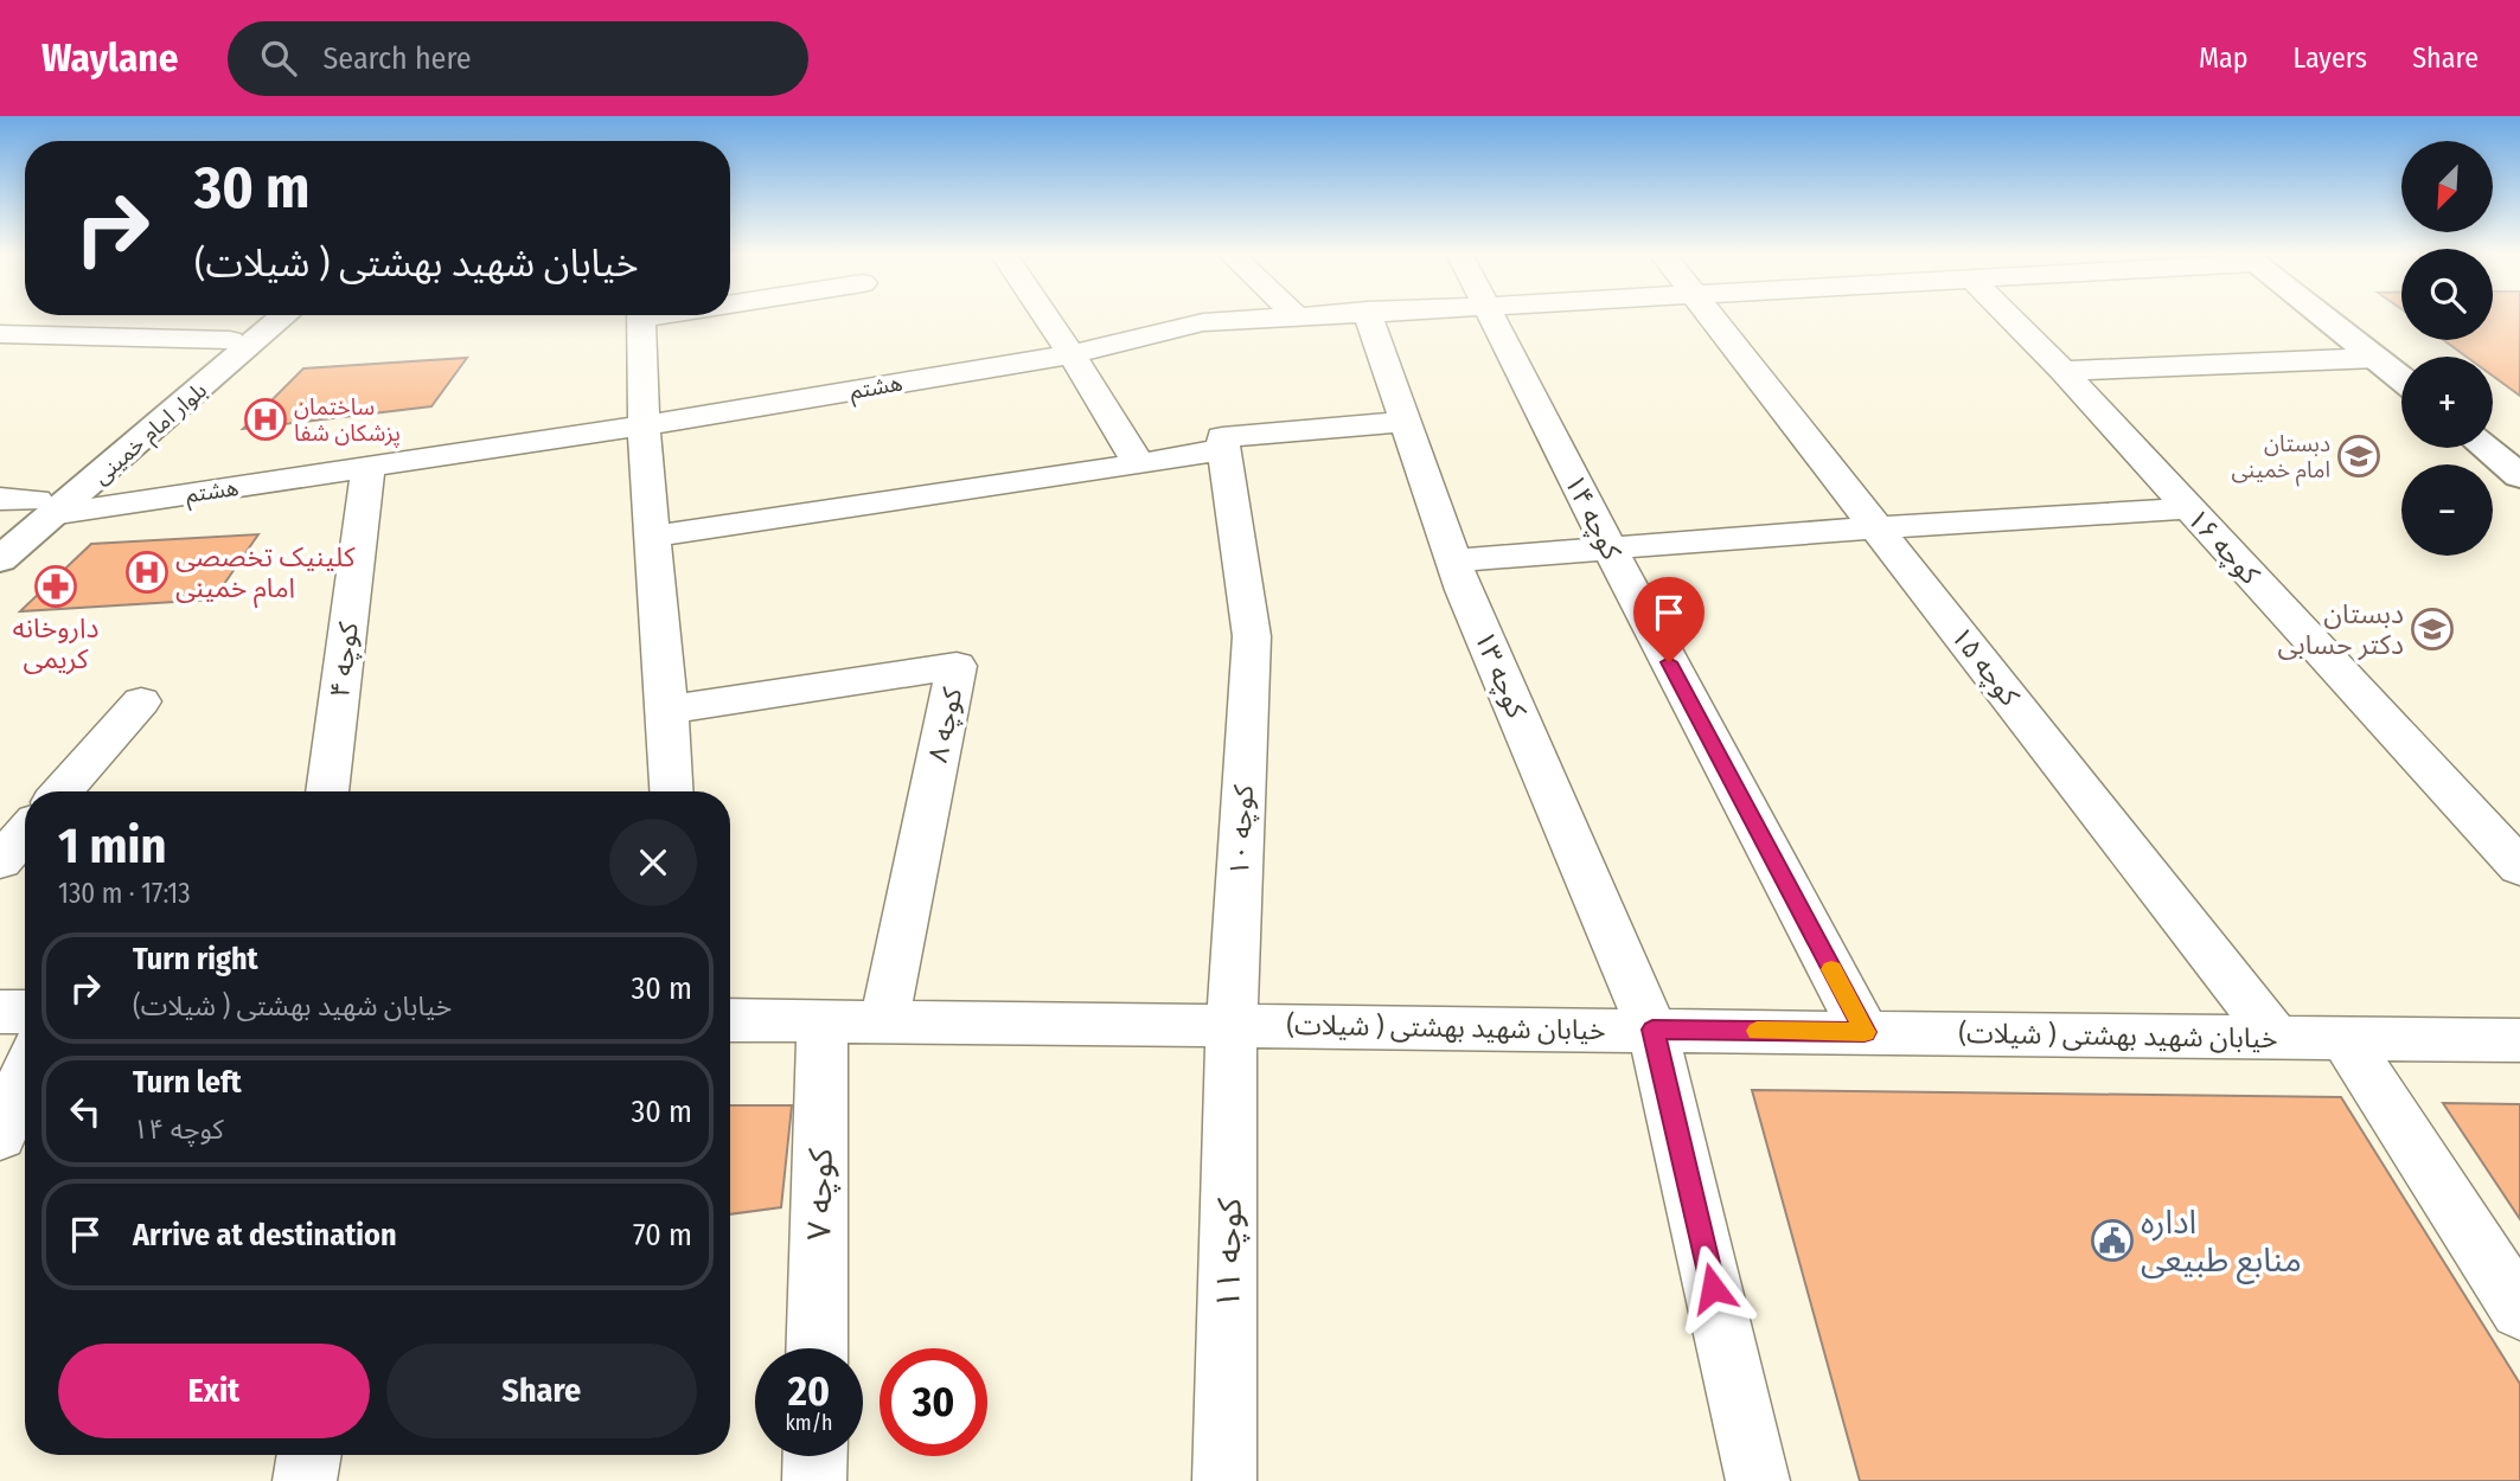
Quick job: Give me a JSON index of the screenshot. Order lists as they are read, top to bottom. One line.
{"streets":{"main road":["بلوار امام خمینی"],"street":["هشتم","کوچه ۱۴","کوچه ۱۶","کوچه ۴","کوچه ۱۵","کوچه ۱۳","کوچه ۸","کوچه ۱۰","خیابان شهید بهشتی ( شیلات)","کوچه ۷","کوچه ۱۱"]},"crossings":[["هشتم","بلوار امام خمینی"],["هشتم","کوچه ۴"],["کوچه ۱۴","خیابان شهید بهشتی ( شیلات)"],["کوچه ۱۵","خیابان شهید بهشتی ( شیلات)"],["کوچه ۱۳","خیابان شهید بهشتی ( شیلات)"],["کوچه ۸","خیابان شهید بهشتی ( شیلات)"],["کوچه ۱۰","خیابان شهید بهشتی ( شیلات)"],["کوچه ۱۰","کوچه ۱۱"],["خیابان شهید بهشتی ( شیلات)","کوچه ۷"],["خیابان شهید بهشتی ( شیلات)","کوچه ۱۱"]],"places":{"hospital":["ساختمان پزشکان شفا","کلینیک تخصصی امام خمینی"],"school or university":["دبستان امام خمینی","دبستان دکتر حسابی"],"pharmacy":["داروخانه کریمی"],"public building":["اداره منابع طبیعی"]},"north":"bottom left","page":{"header":"Waylane","search":"Search here","nav":["Map","Layers","Share"],"map_buttons":["+","−"],"turn":["30 m","خیابان شهید بهشتی ( شیلات)"],"heading":["1 min","130 m · 17:13"],"list":[{"name":"Turn right","note":"خیابان شهید بهشتی ( شیلات)","value":"30 m"},{"name":"Turn left","note":"کوچه ۱۴","value":"30 m"},{"name":"Arrive at destination","value":"70 m"}],"buttons":["Exit","Share"],"speed":"20 km/h","limit":"30"}}
